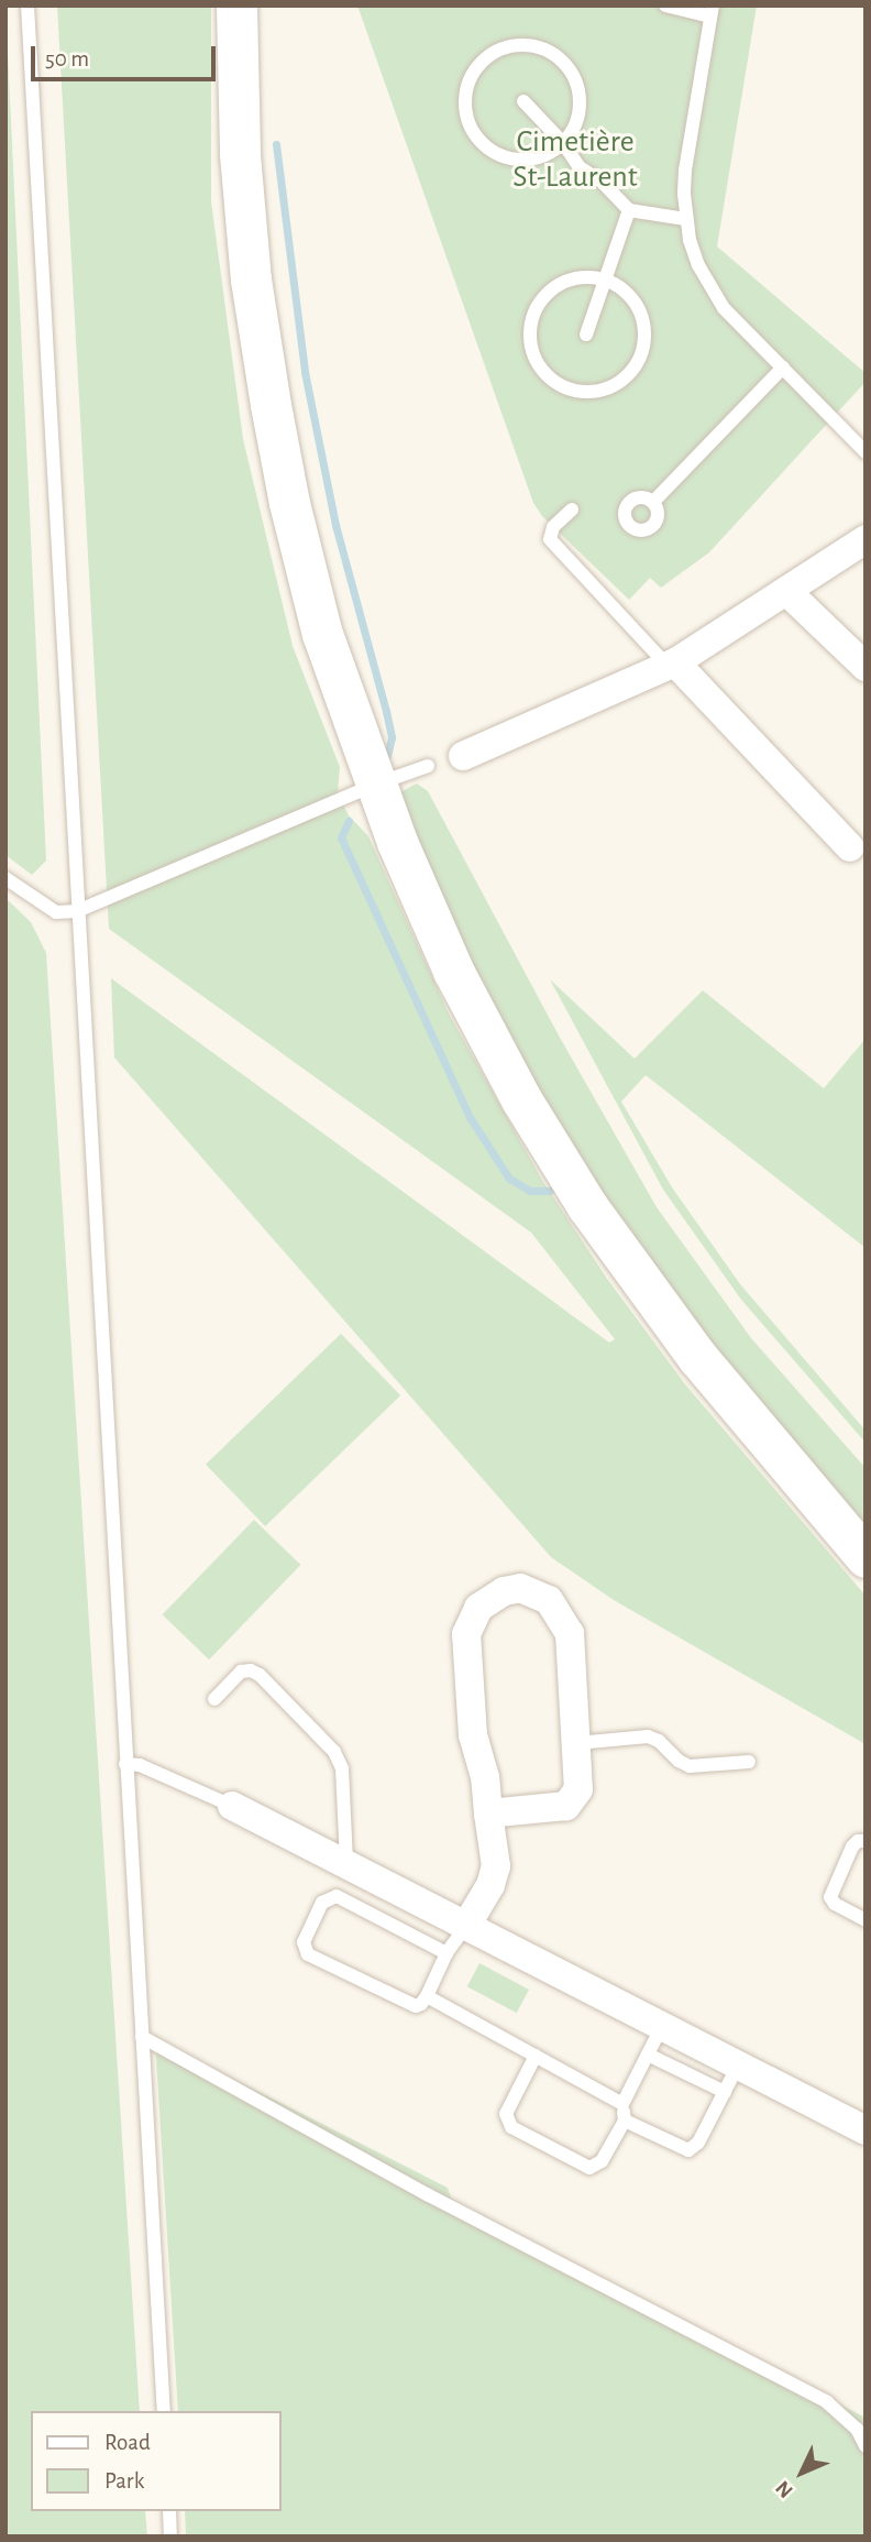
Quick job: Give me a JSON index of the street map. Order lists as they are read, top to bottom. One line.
{"parks":["Cimetière St-Laurent"],"legend":["Road","Park"],"scale_bar":"50 m","north":"bottom left"}
